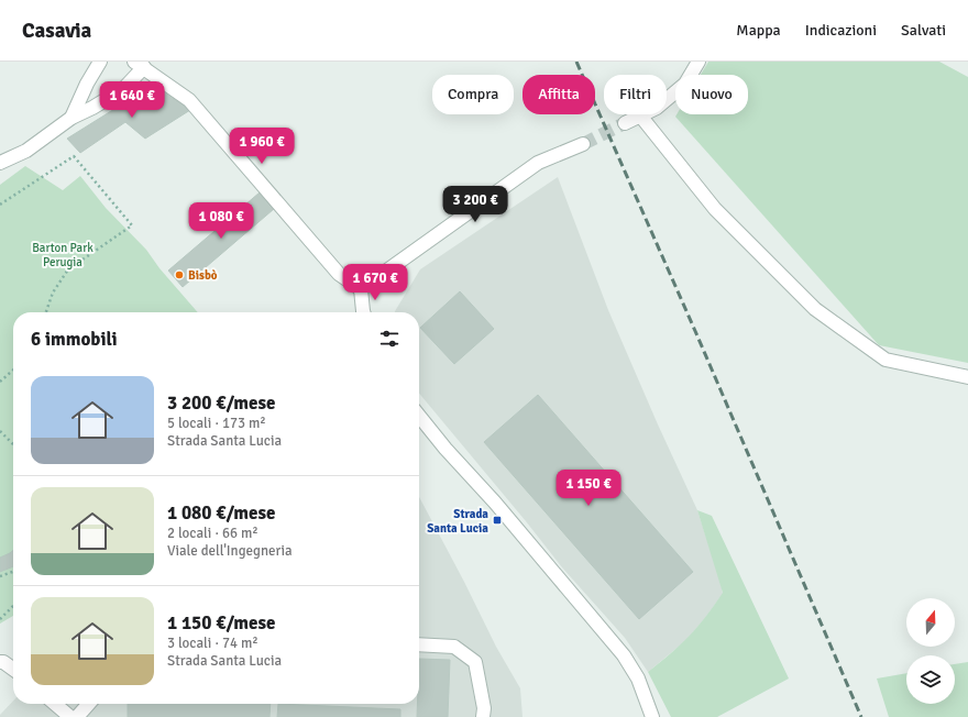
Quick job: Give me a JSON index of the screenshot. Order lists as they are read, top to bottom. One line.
{"parks":["Barton Park Perugia"],"places":{"other":["Bisbò"],"transit":["Strada Santa Lucia"]},"north":"top","page":{"header":"Casavia","nav":["Mappa","Indicazioni","Salvati"],"chip":["Compra","Affitta","Filtri","Nuovo"],"price":["1 640 €","1 960 €","3 200 €","1 080 €","1 670 €","1 150 €"],"heading":"6 immobili","list":[{"name":"3 200 €/mese","note":"5 locali · 173 m² · Strada Santa Lucia"},{"name":"1 080 €/mese","note":"2 locali · 66 m² · Viale dell'Ingegneria"},{"name":"1 150 €/mese","note":"3 locali · 74 m² · Strada Santa Lucia"}]}}
